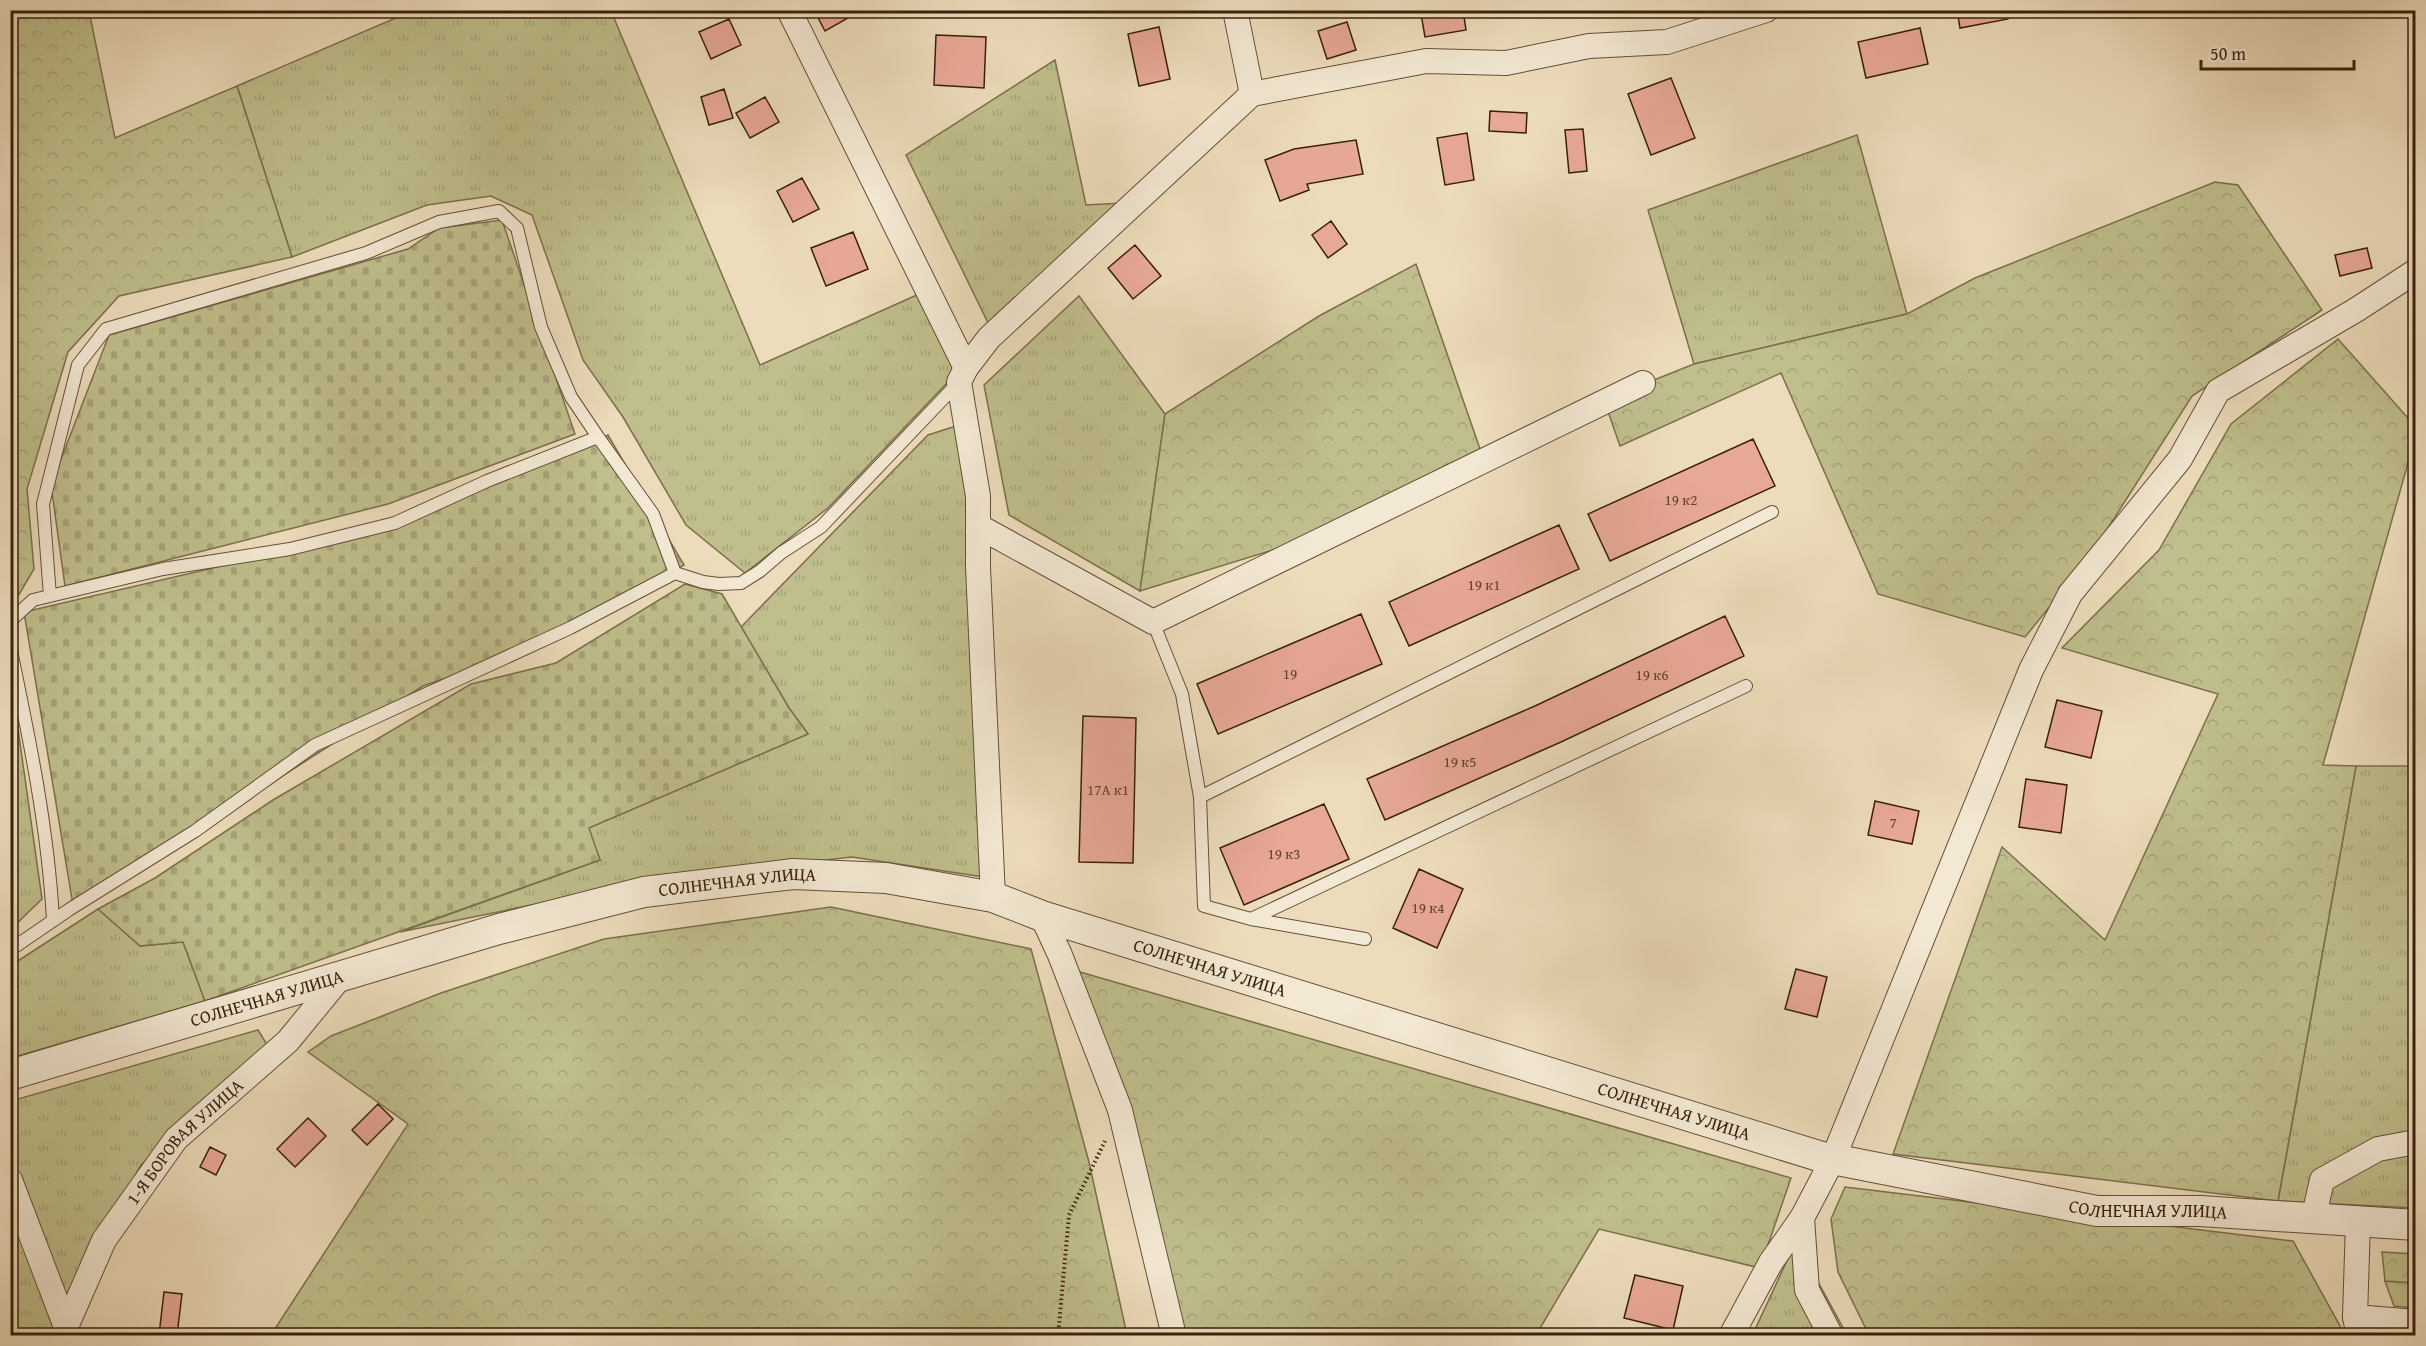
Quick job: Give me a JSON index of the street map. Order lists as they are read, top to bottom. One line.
{"streets":{"street":["СОЛНЕЧНАЯ УЛИЦА","1-Я БОРОВАЯ УЛИЦА"]},"crossings":[["СОЛНЕЧНАЯ УЛИЦА","1-Я БОРОВАЯ УЛИЦА"]],"house_numbers":["19 к2","19 к1","19","19 к6","19 к5","17А к1","7","19 к3","19 к4"],"scale_bar":"50 m"}
